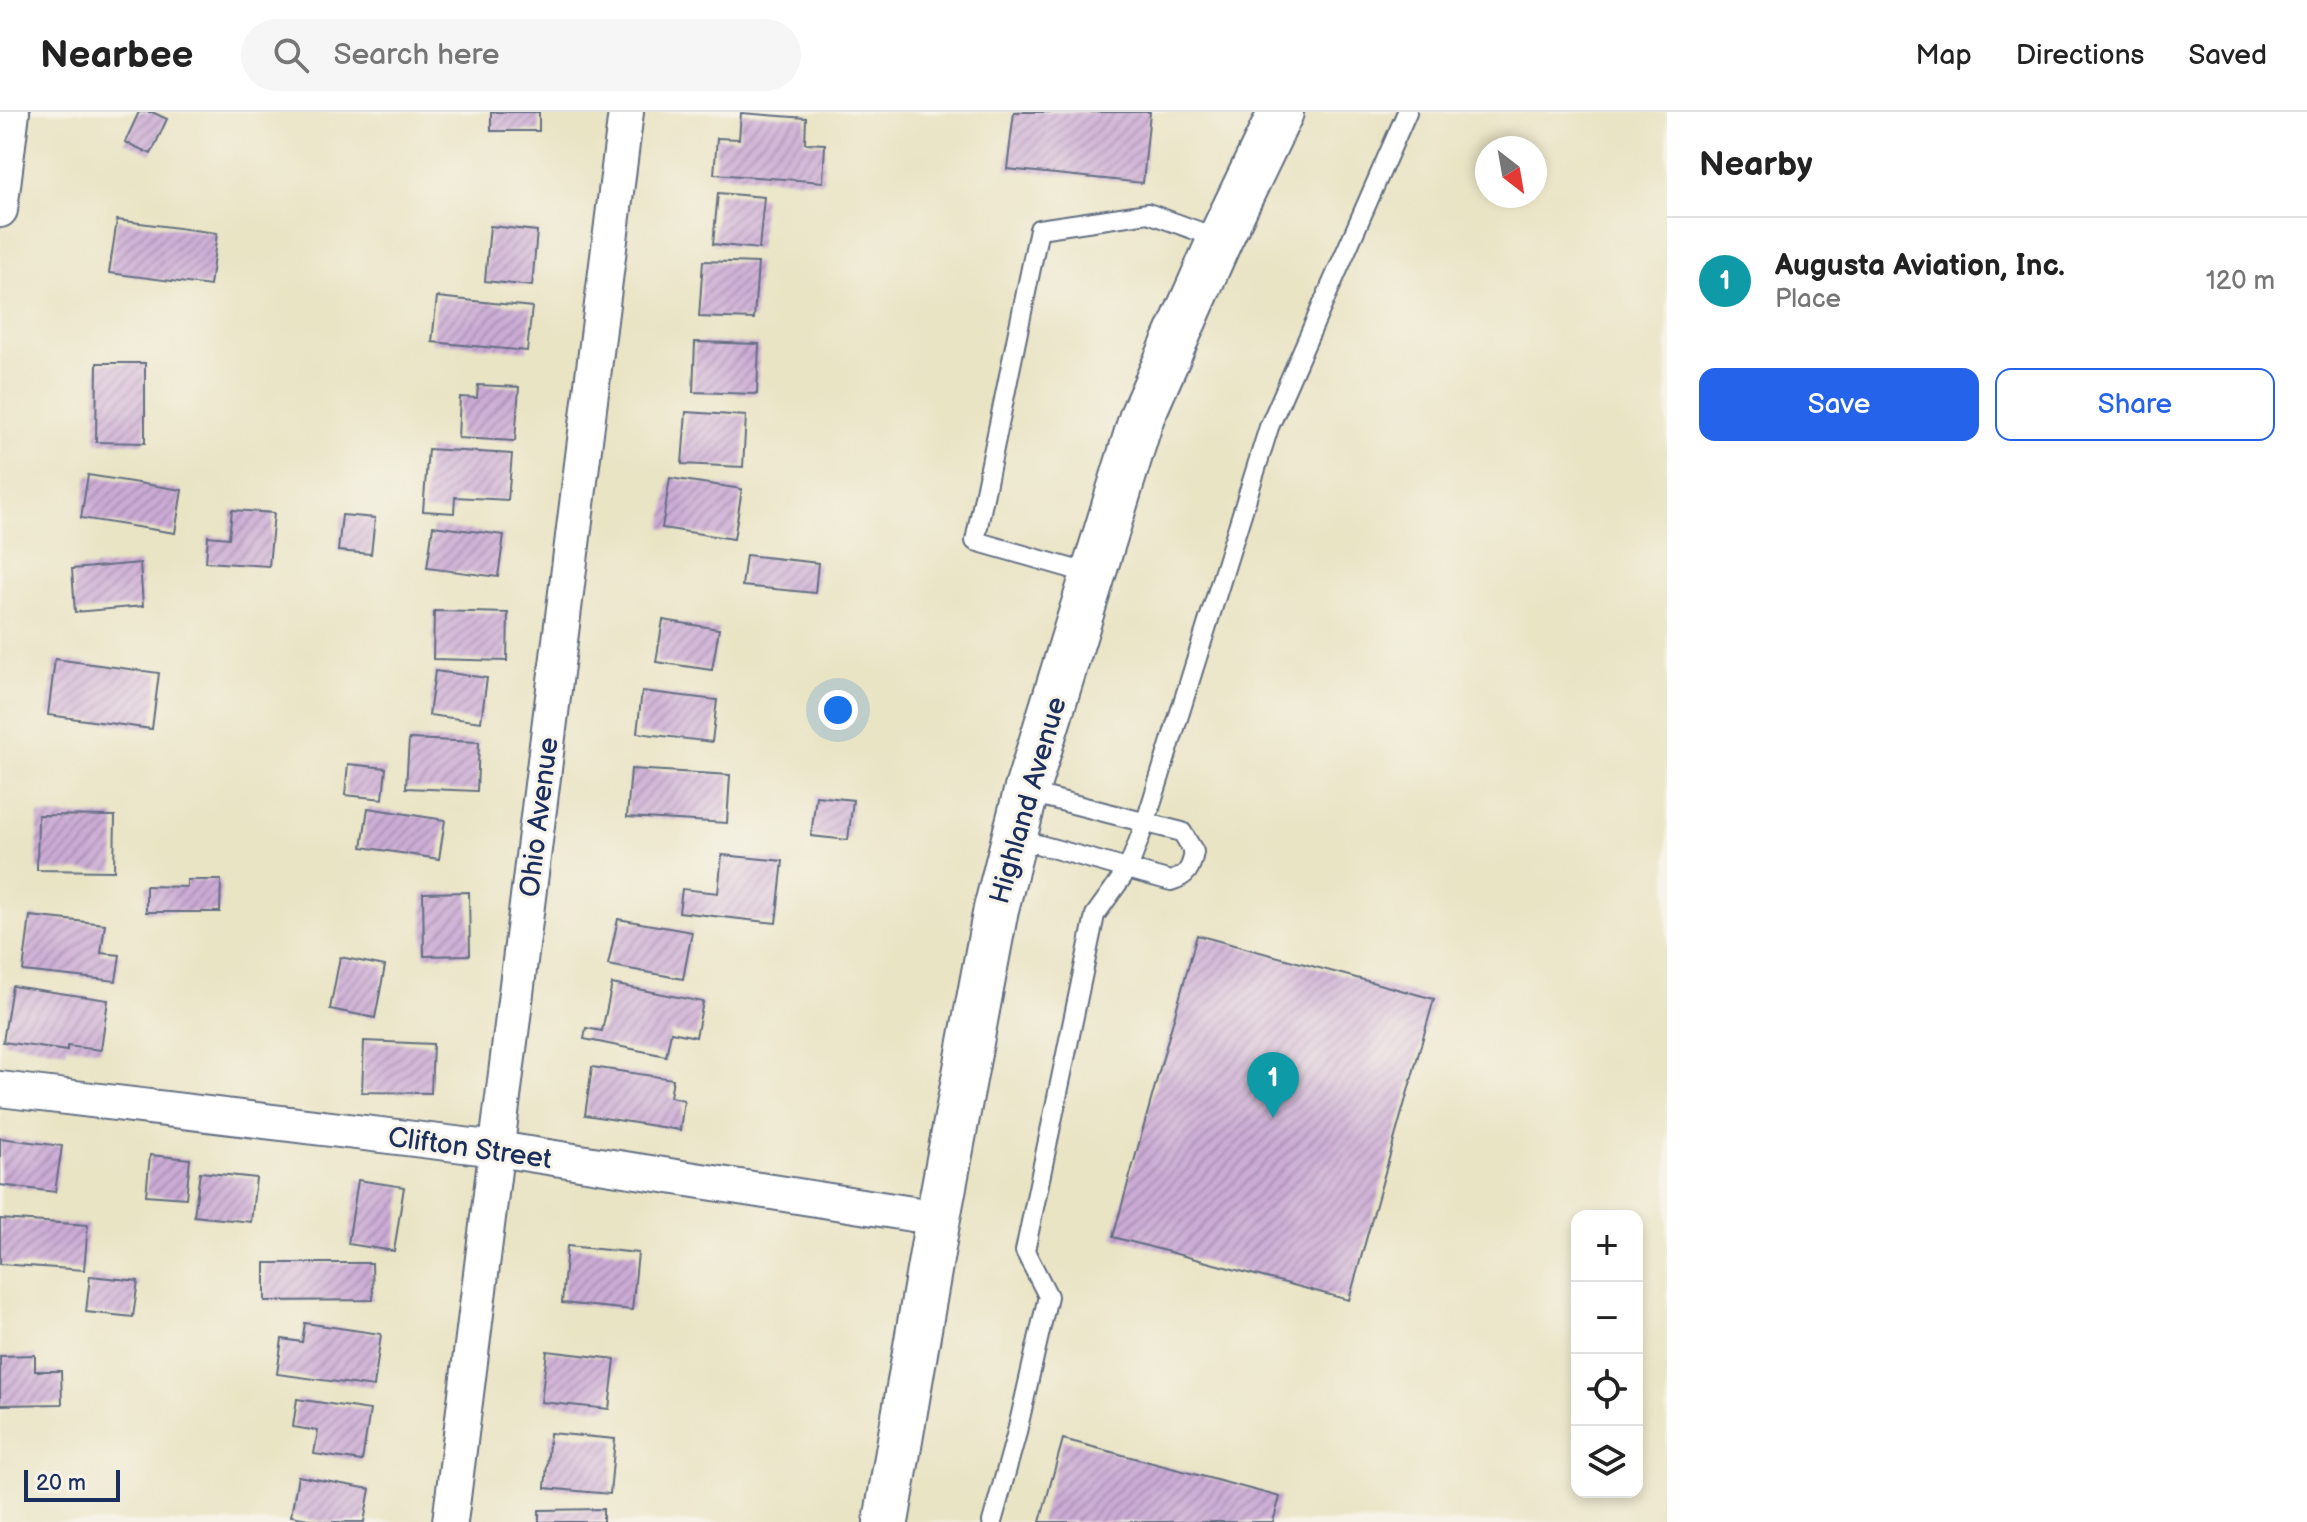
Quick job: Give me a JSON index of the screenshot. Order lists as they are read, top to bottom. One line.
{"streets":{"main road":["Highland Avenue"],"street":["Ohio Avenue","Clifton Street"]},"crossings":[["Highland Avenue","Clifton Street"],["Ohio Avenue","Clifton Street"]],"scale_bar":"20 m","north":"bottom right","page":{"header":"Nearbee","search":"Search here","nav":["Map","Directions","Saved"],"heading":"Nearby","list":[{"mark":"1","name":"Augusta Aviation, Inc.","note":"Place","value":"120 m"}],"buttons":["Save","Share"],"pins":"1","map_buttons":["+","−"],"scale":"20 m"}}
